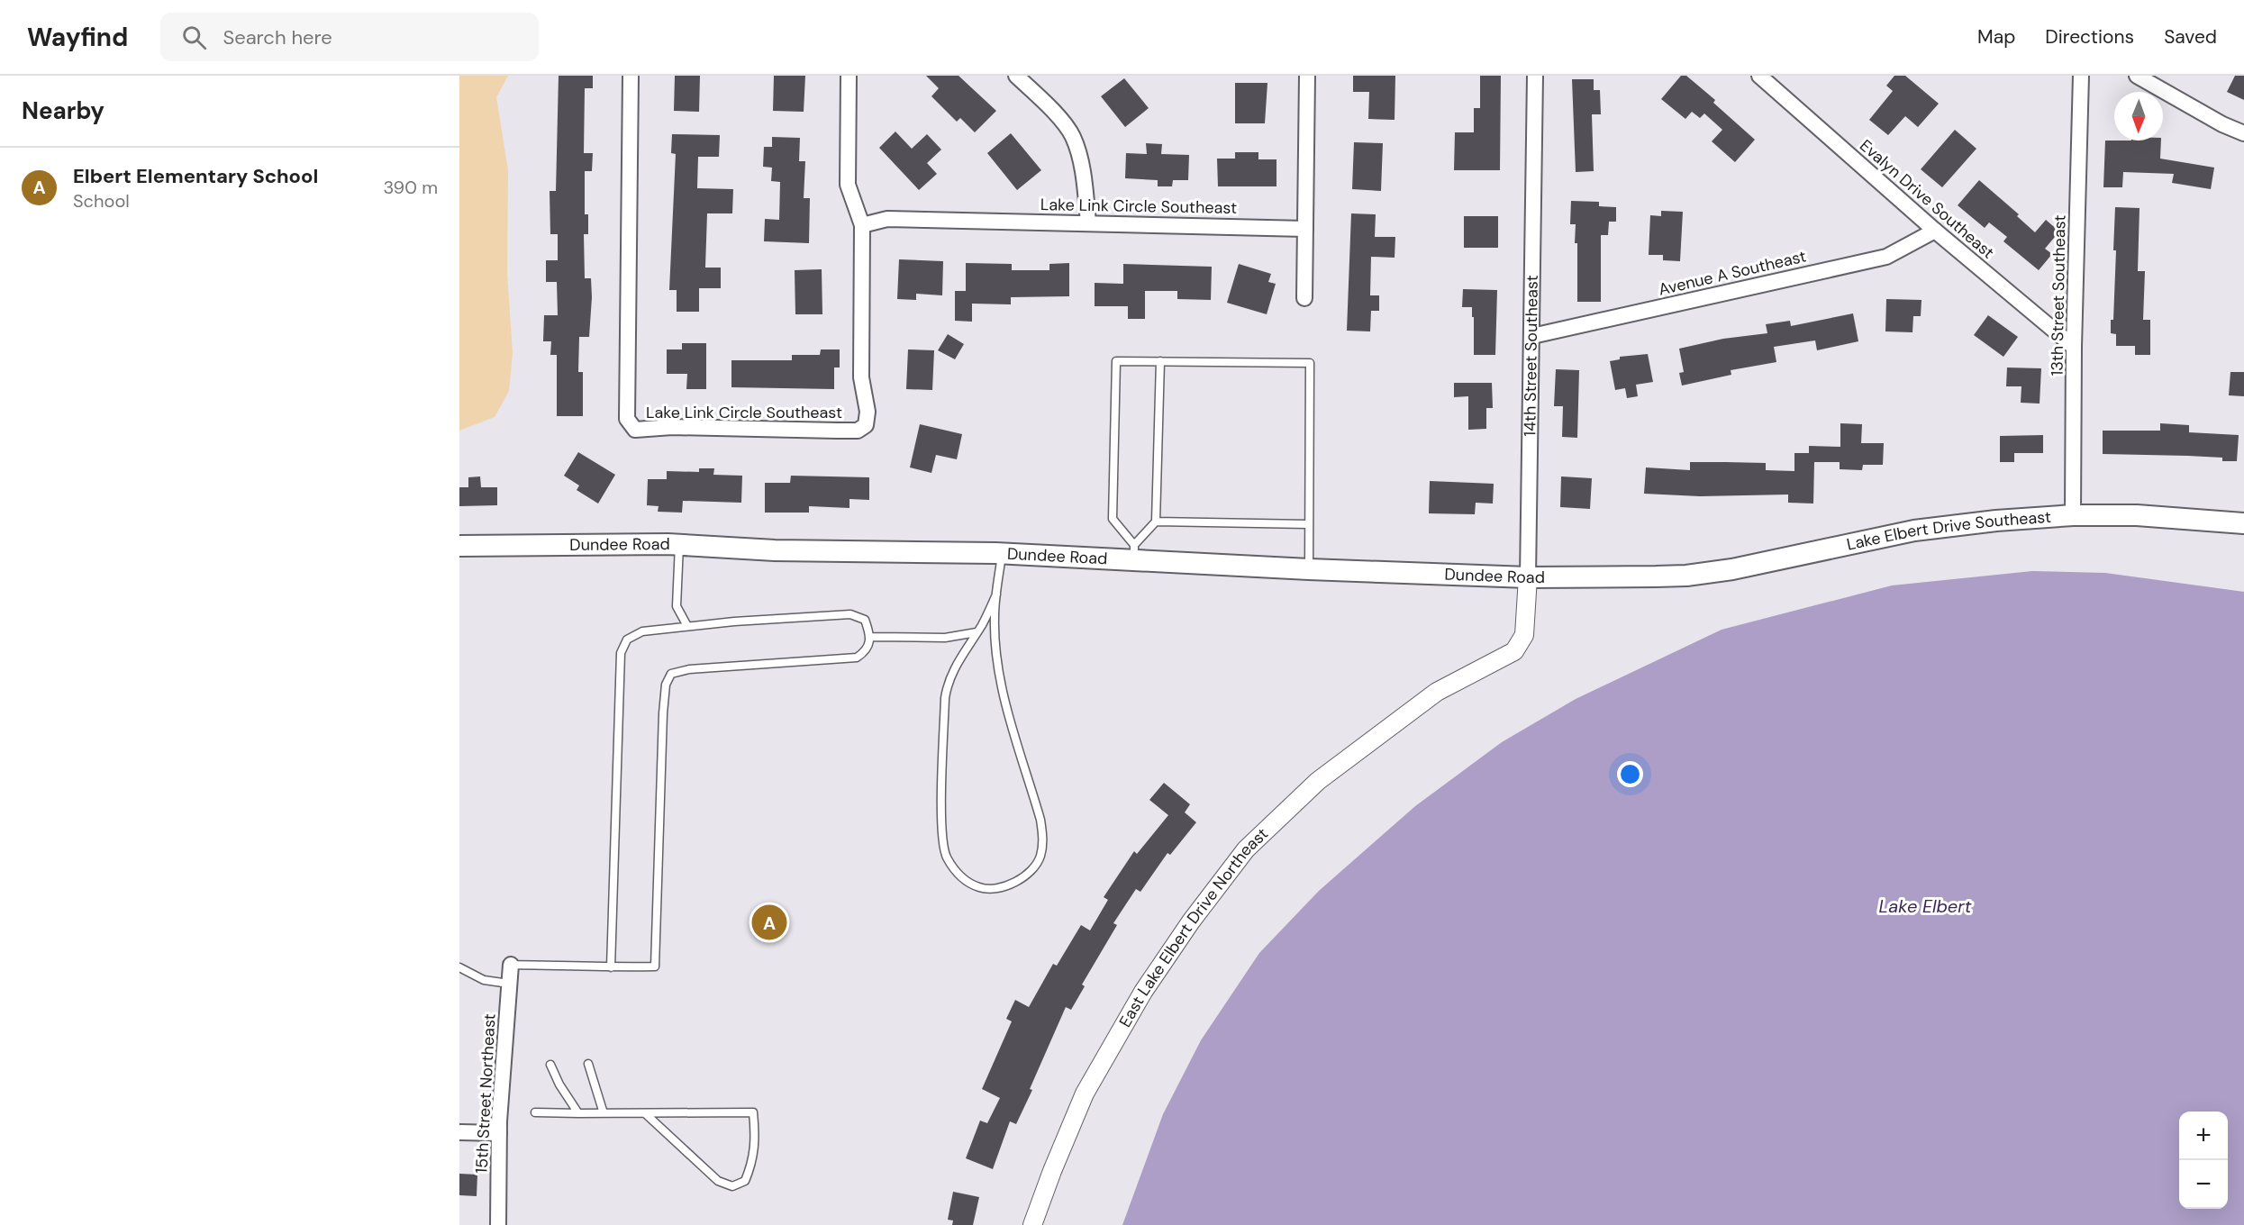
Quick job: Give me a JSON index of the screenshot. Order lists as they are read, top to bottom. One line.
{"streets":{"main road":["Lake Elbert Drive Southeast","Dundee Road"],"street":["Evalyn Drive Southeast","Lake Link Circle Southeast","Avenue A Southeast","13th Street Southeast","14th Street Southeast","East Lake Elbert Drive Northeast","15th Street Northeast"]},"crossings":[["Evalyn Drive Southeast","Avenue A Southeast"],["Evalyn Drive Southeast","13th Street Southeast"],["Avenue A Southeast","14th Street Southeast"],["13th Street Southeast","Lake Elbert Drive Southeast"],["14th Street Southeast","Dundee Road"],["14th Street Southeast","East Lake Elbert Drive Northeast"],["Lake Elbert Drive Southeast","Dundee Road"]],"water":["Lake Elbert"],"north":"bottom","page":{"header":"Wayfind","search":"Search here","nav":["Map","Directions","Saved"],"heading":"Nearby","list":[{"mark":"A","name":"Elbert Elementary School","note":"School","value":"390 m"}],"pins":"A","map_buttons":["+","−"]}}
